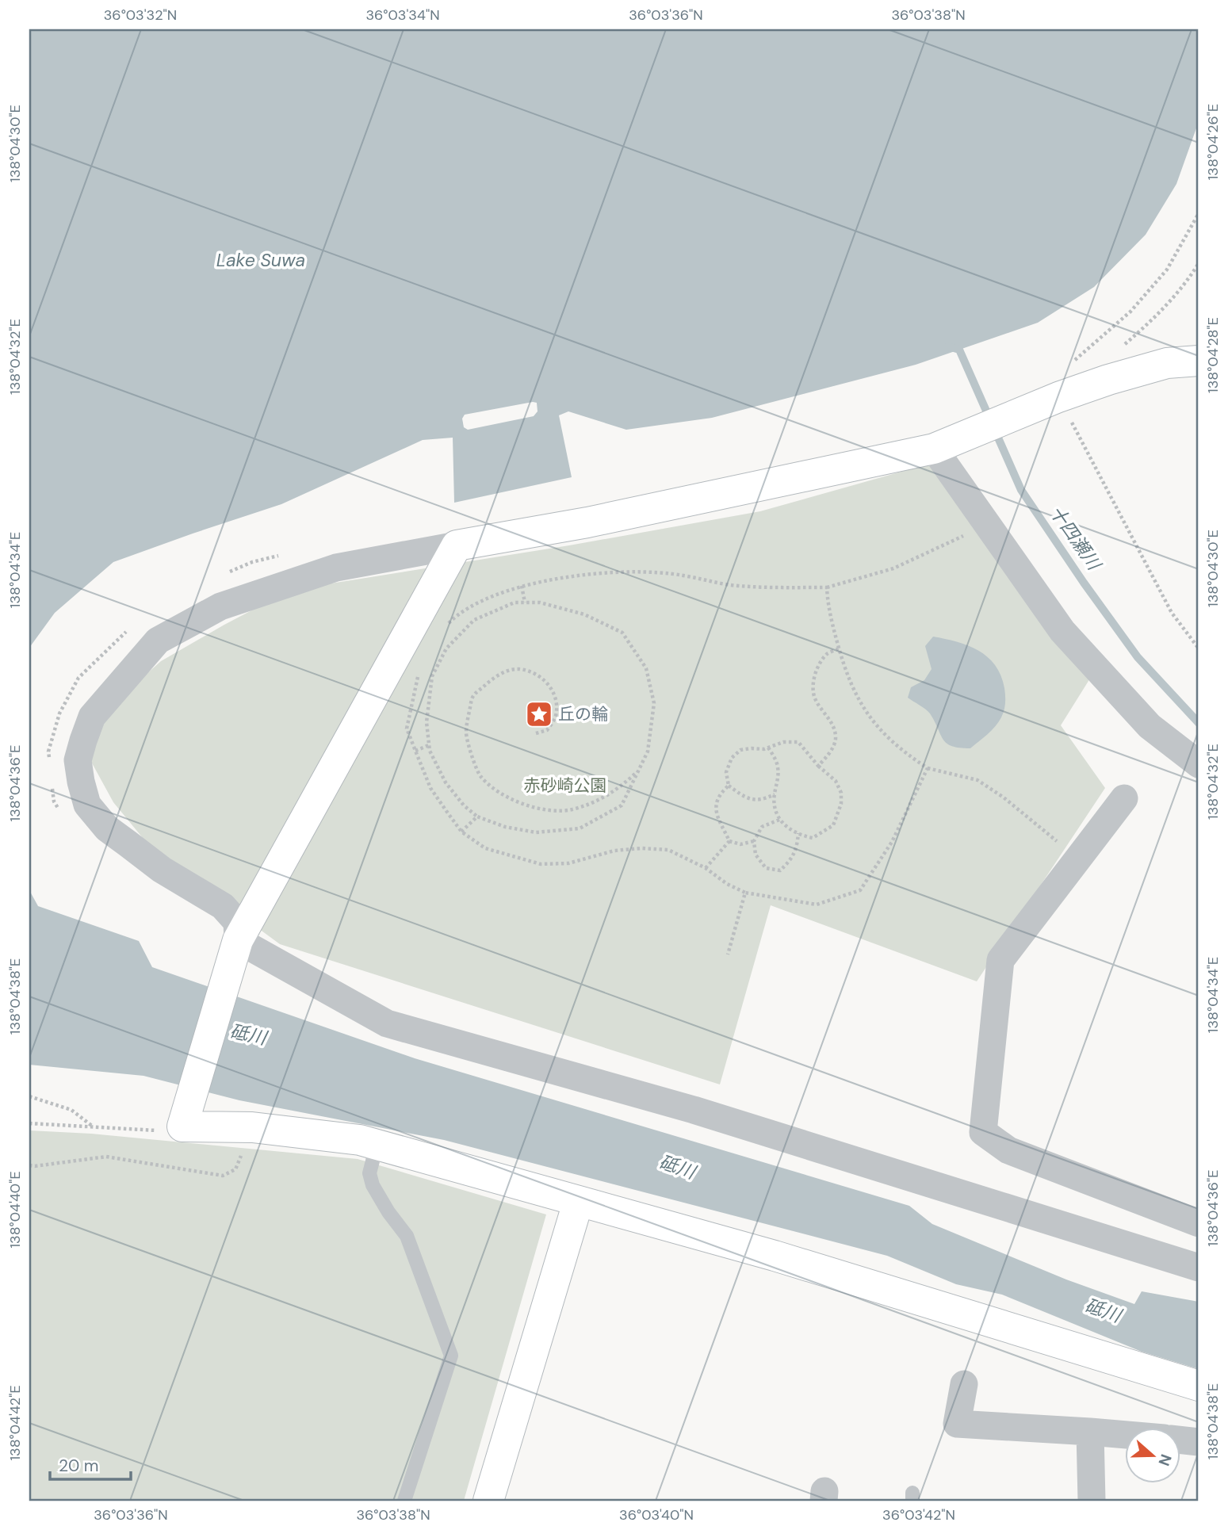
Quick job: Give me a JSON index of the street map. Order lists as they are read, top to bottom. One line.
{"water":["Lake Suwa","十四瀬川","砥川"],"parks":["赤砂崎公園"],"places":{"place":["丘の輪"]},"scale_bar":"20 m","north":"right","coordinates":["36°03'32\"N","36°03'34\"N","36°03'36\"N","36°03'38\"N","138°04'26\"E","138°04'30\"E","138°04'28\"E","138°04'32\"E","138°04'34\"E","138°04'36\"E","138°04'38\"E","138°04'40\"E","138°04'42\"E","36°03'40\"N","36°03'42\"N"]}
